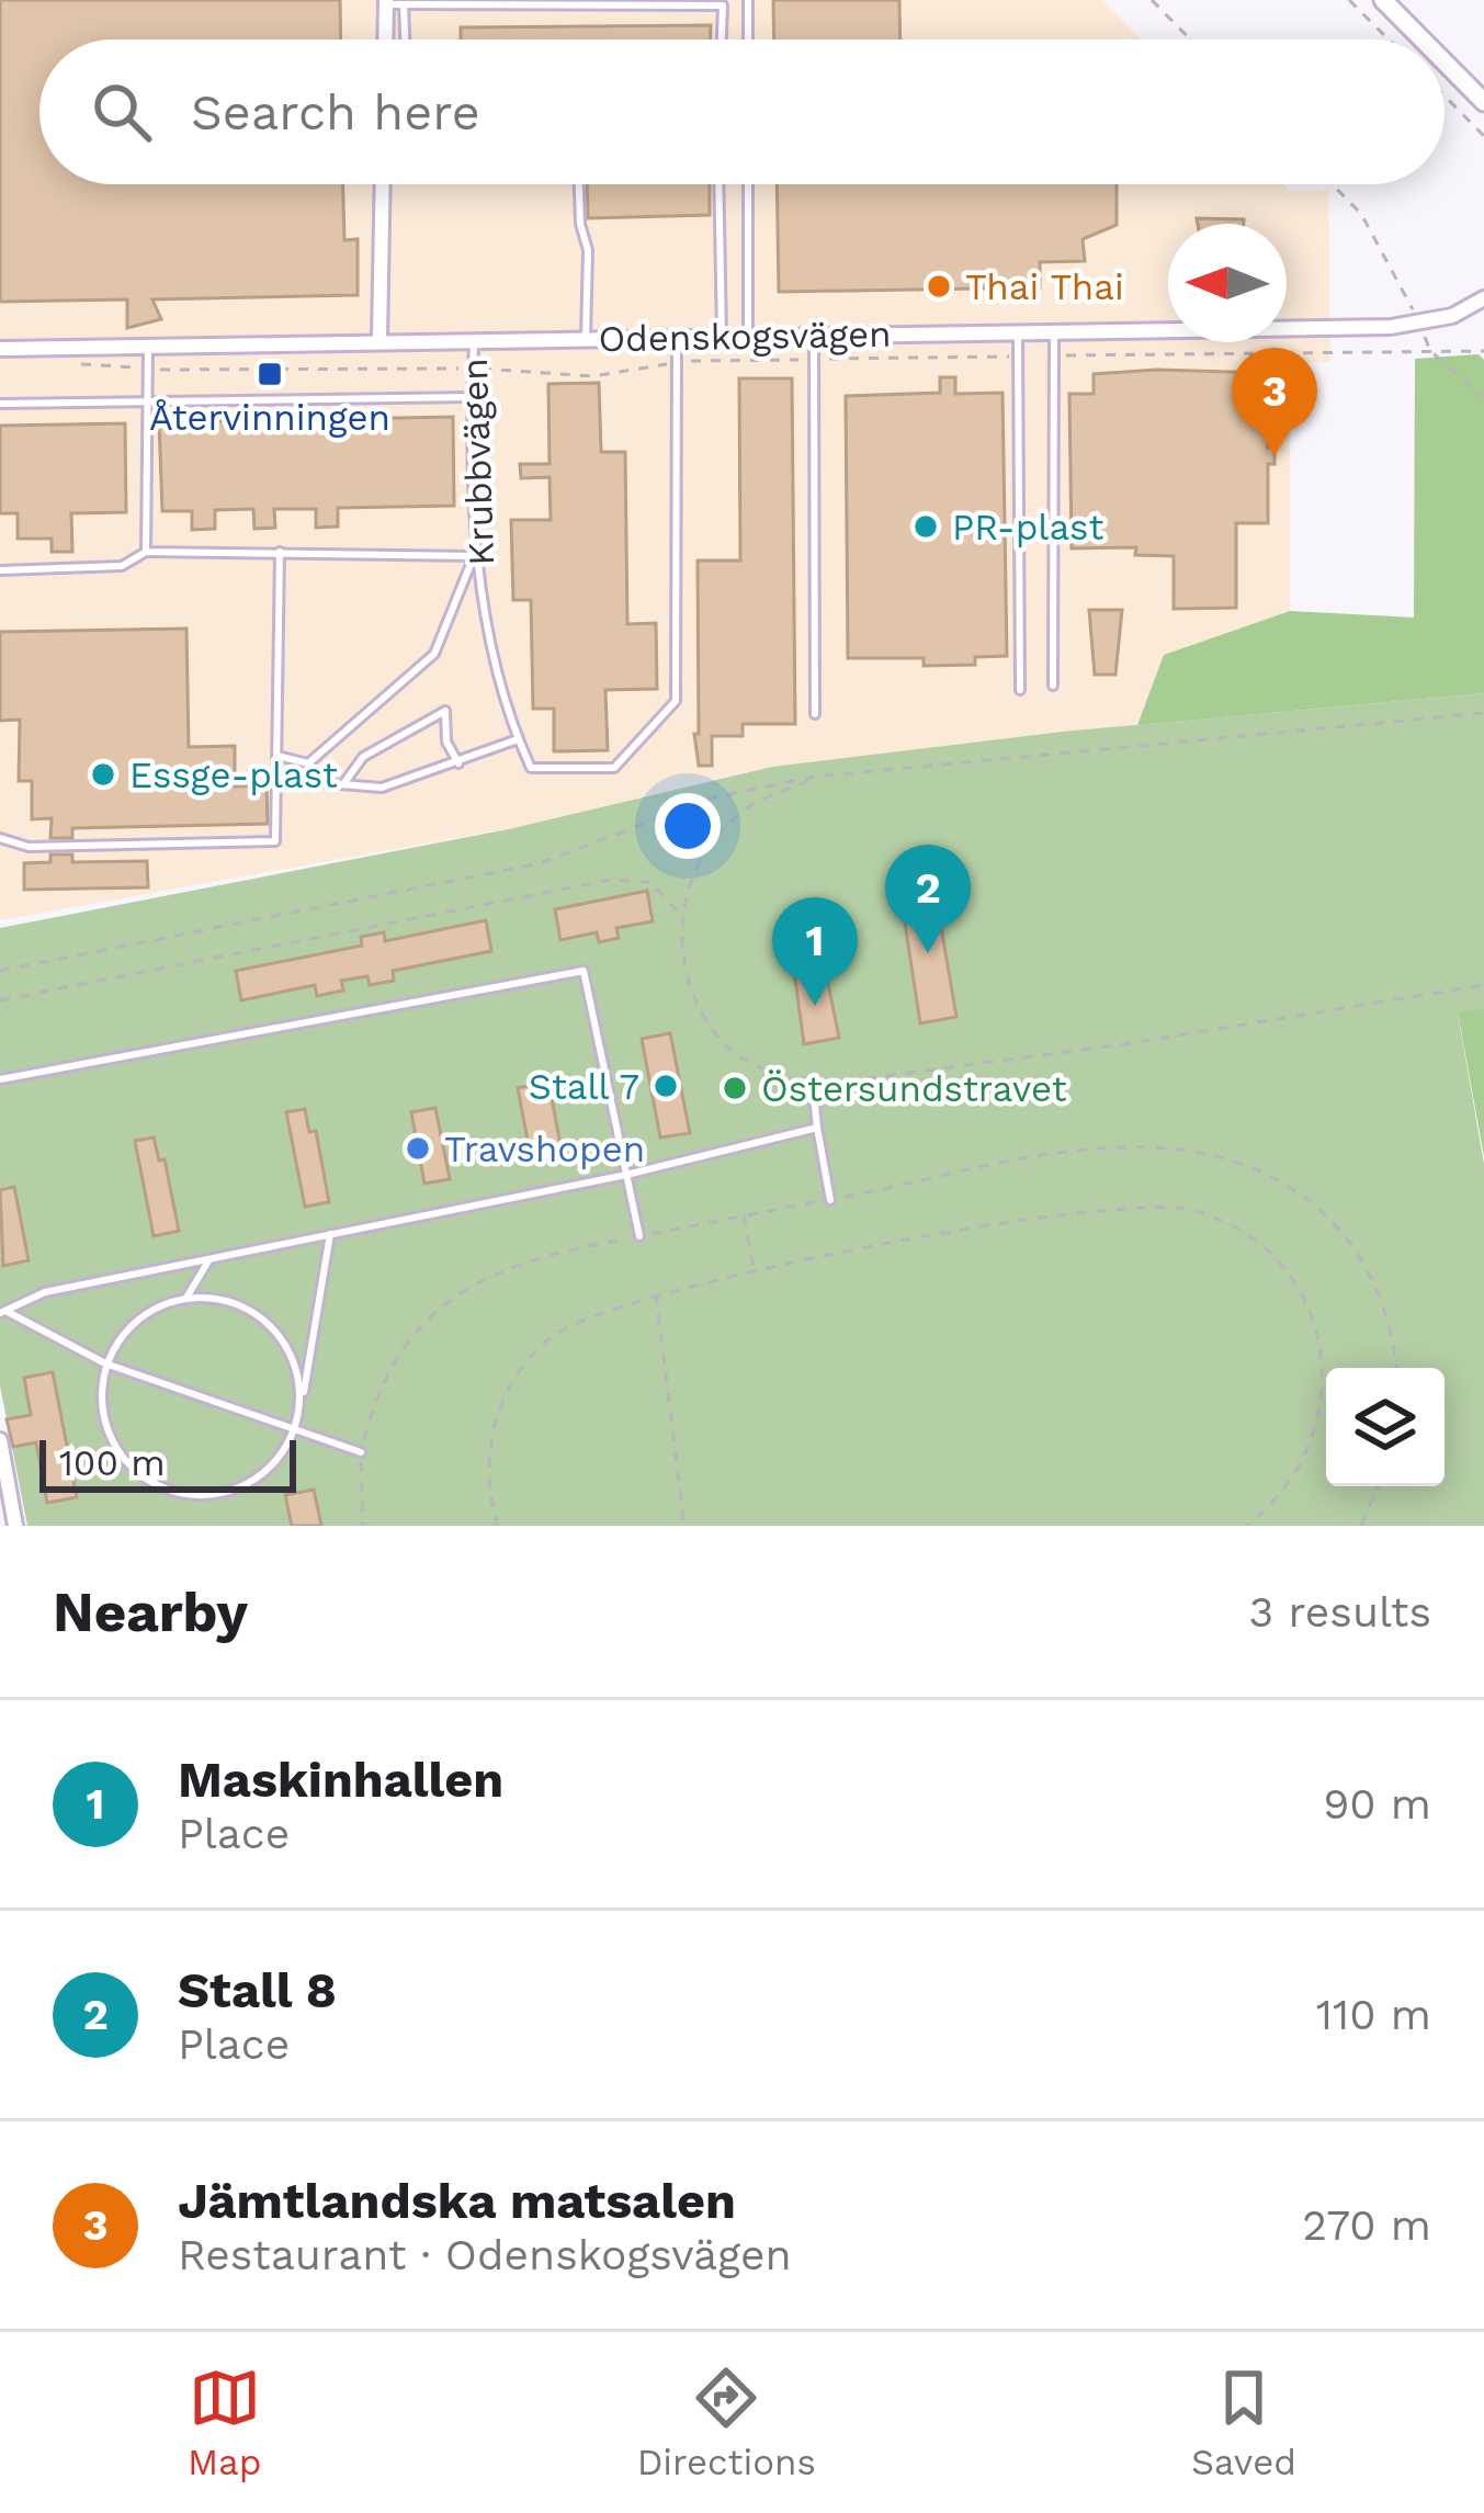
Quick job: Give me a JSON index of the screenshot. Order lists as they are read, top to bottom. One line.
{"streets":{"street":["Odenskogsvägen"],"lane":["Krubbvägen"]},"crossings":[["Odenskogsvägen","Krubbvägen"]],"places":{"other":["Thai Thai","PR-plast","Essge-plast","Stall 7","Östersundstravet","Travshopen"],"transit":["Återvinningen"]},"scale_bar":"100 m","north":"left","page":{"search":"Search here","pins":["3","2","1"],"scale":"100 m","heading":["Nearby","3 results"],"list":[{"mark":"1","name":"Maskinhallen","note":"Place","value":"90 m"},{"mark":"2","name":"Stall 8","note":"Place","value":"110 m"},{"mark":"3","name":"Jämtlandska matsalen","note":"Restaurant · Odenskogsvägen","value":"270 m"}],"nav":["Map","Directions","Saved"]}}
